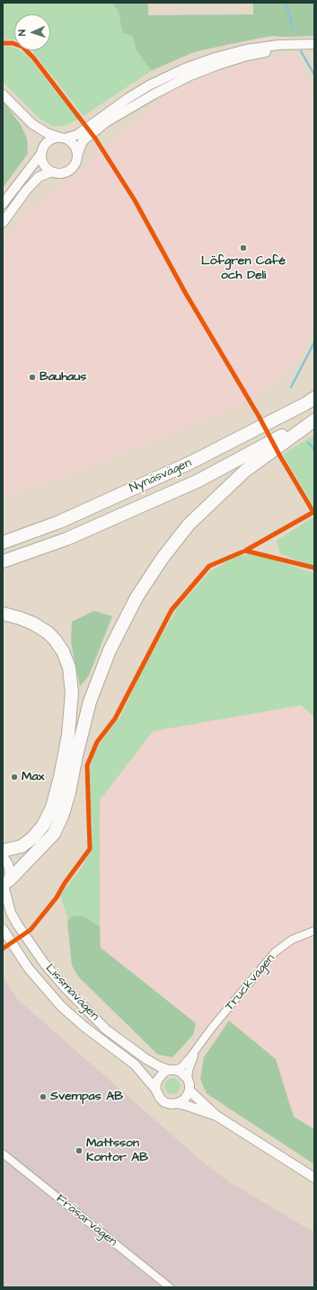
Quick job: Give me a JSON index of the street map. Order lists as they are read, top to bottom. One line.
{"streets":{"highway":["Nynäsvägen"],"street":["Truckvägen","Lissmavägen","Fräsarvägen"]},"crossings":[["Truckvägen","Lissmavägen"]],"places":["Löfgren Café och Deli","Bauhaus","Max","Svempas AB","Mattsson Kontor AB"],"north":"left"}
